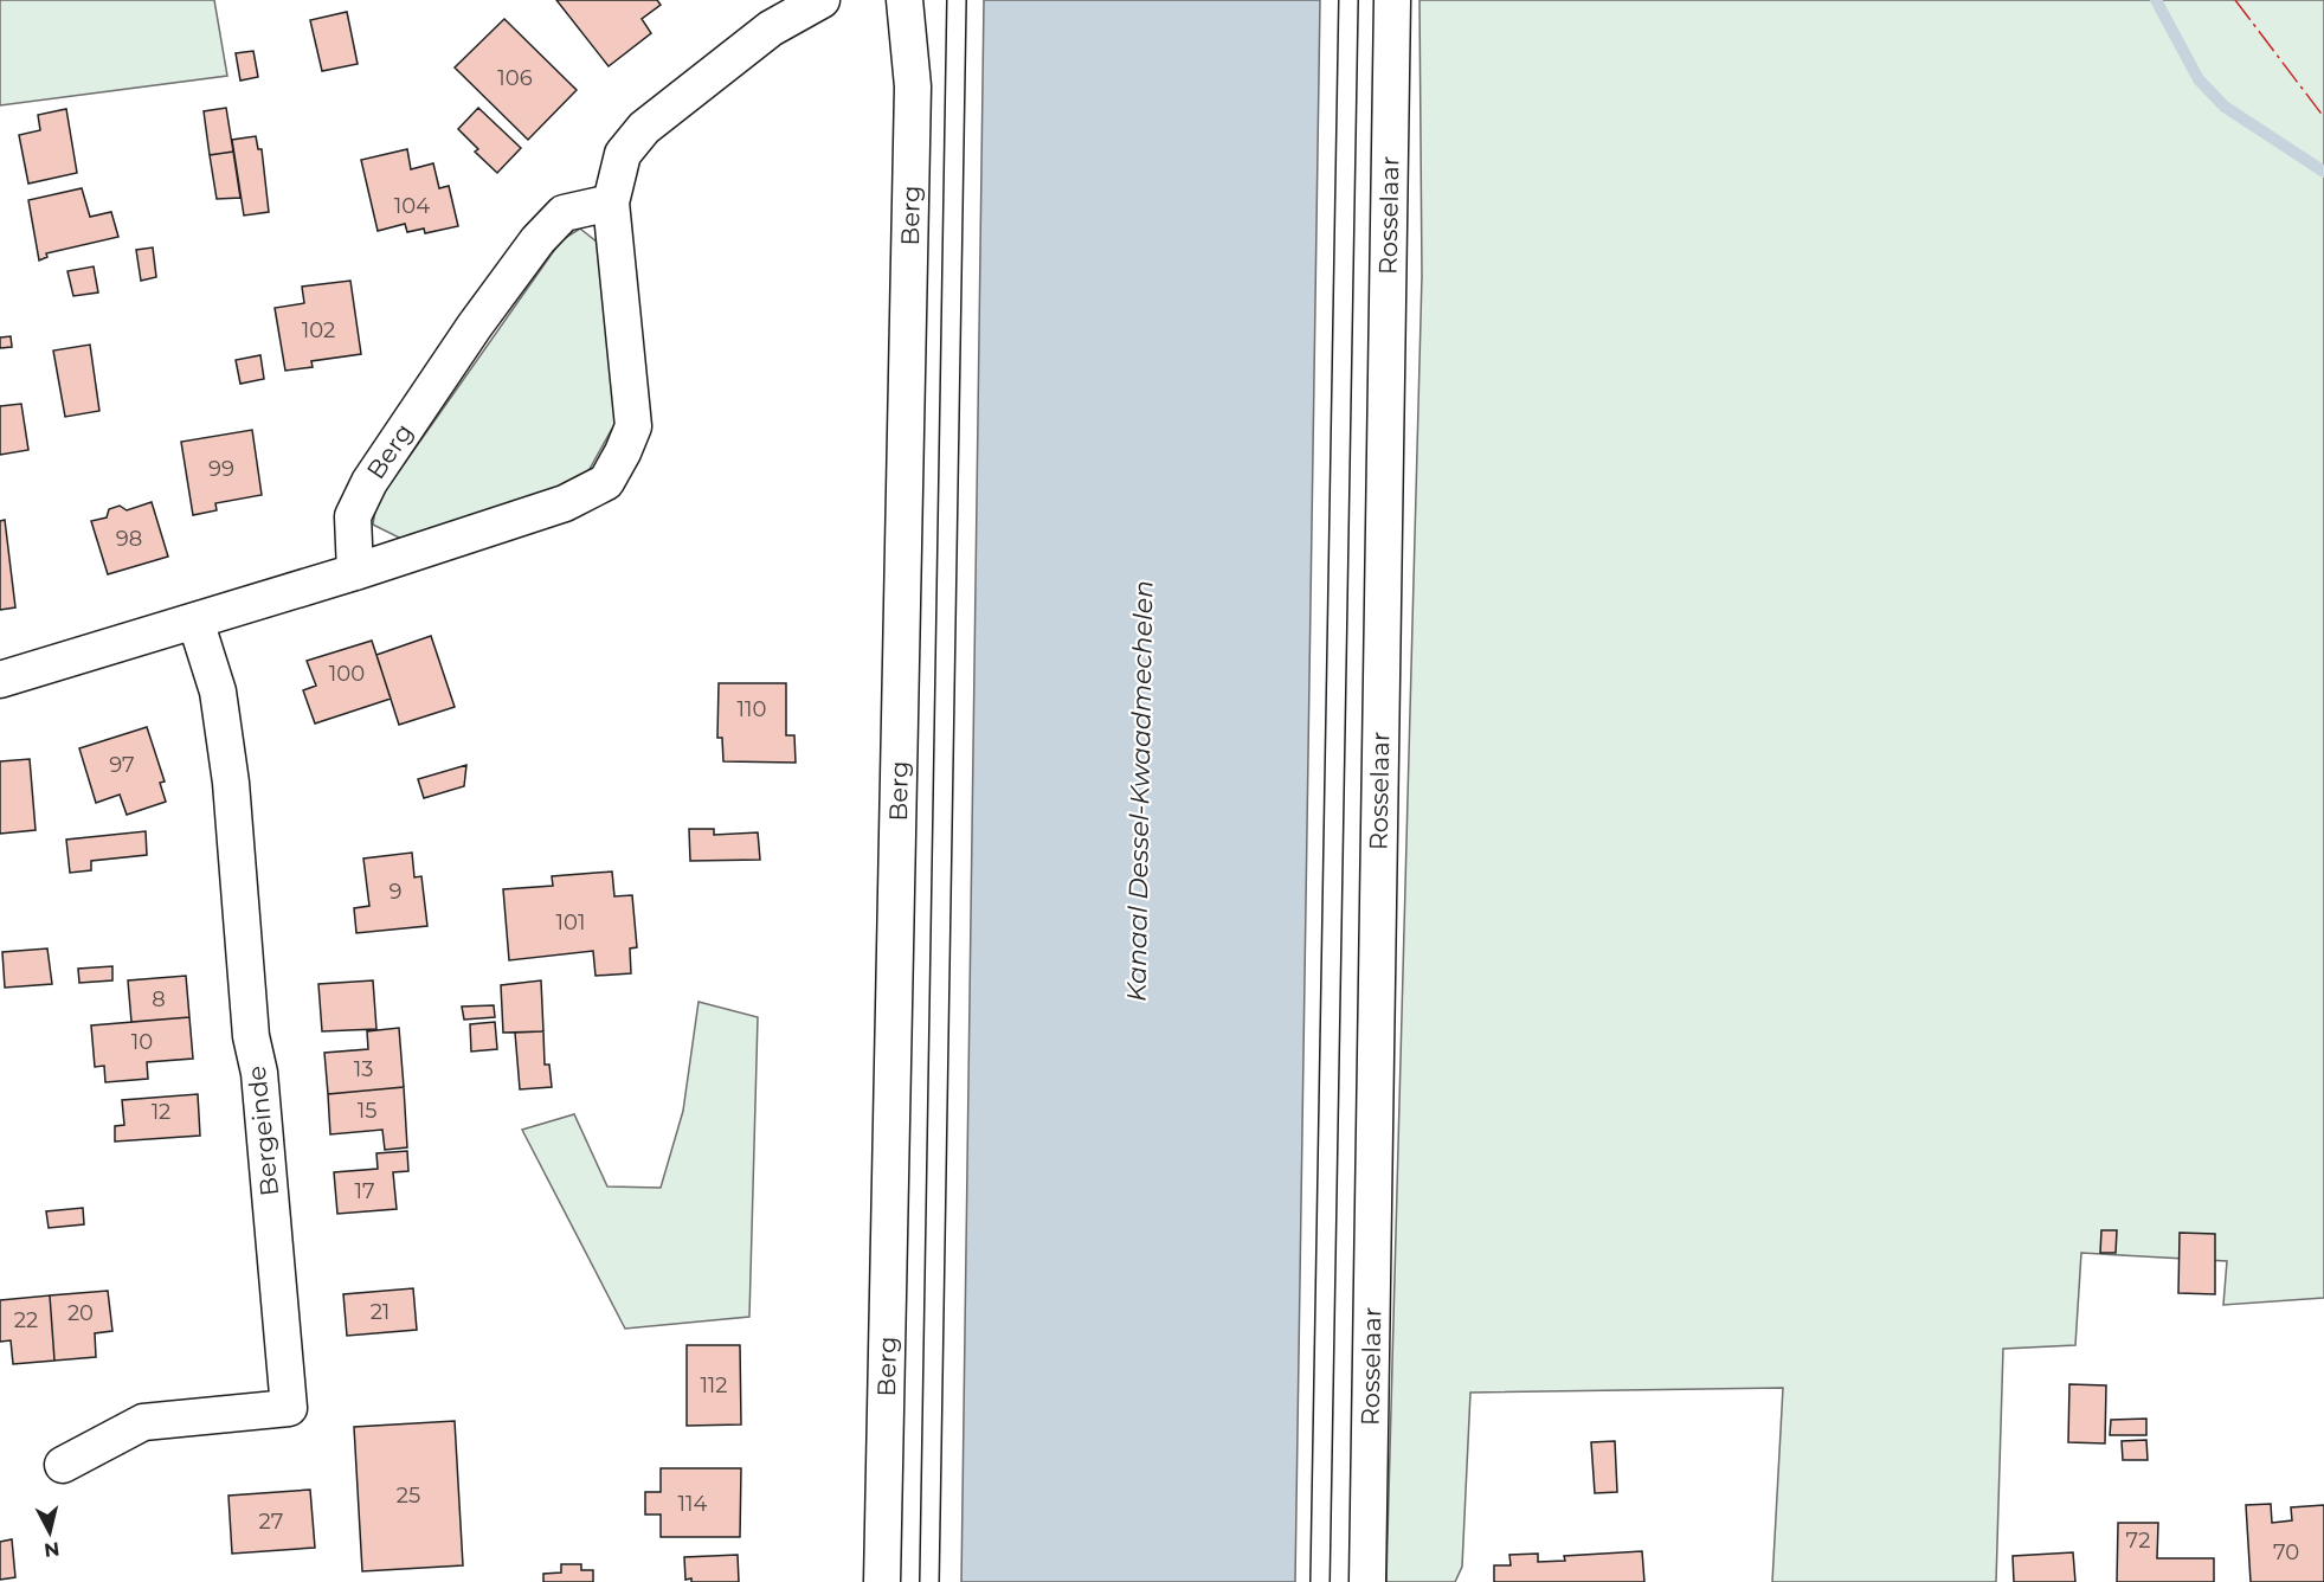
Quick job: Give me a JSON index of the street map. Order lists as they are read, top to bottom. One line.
{"streets":{"street":["Berg","Rosselaar","Bergeinde"]},"water":["Kanaal Dessel-Kwaadmechelen"],"house_numbers":["106","104","102","99","98","100","110","97","9","101","8","10","13","15","12","17","21","20","22","112","25","114","27","72","70"],"north":"bottom"}
